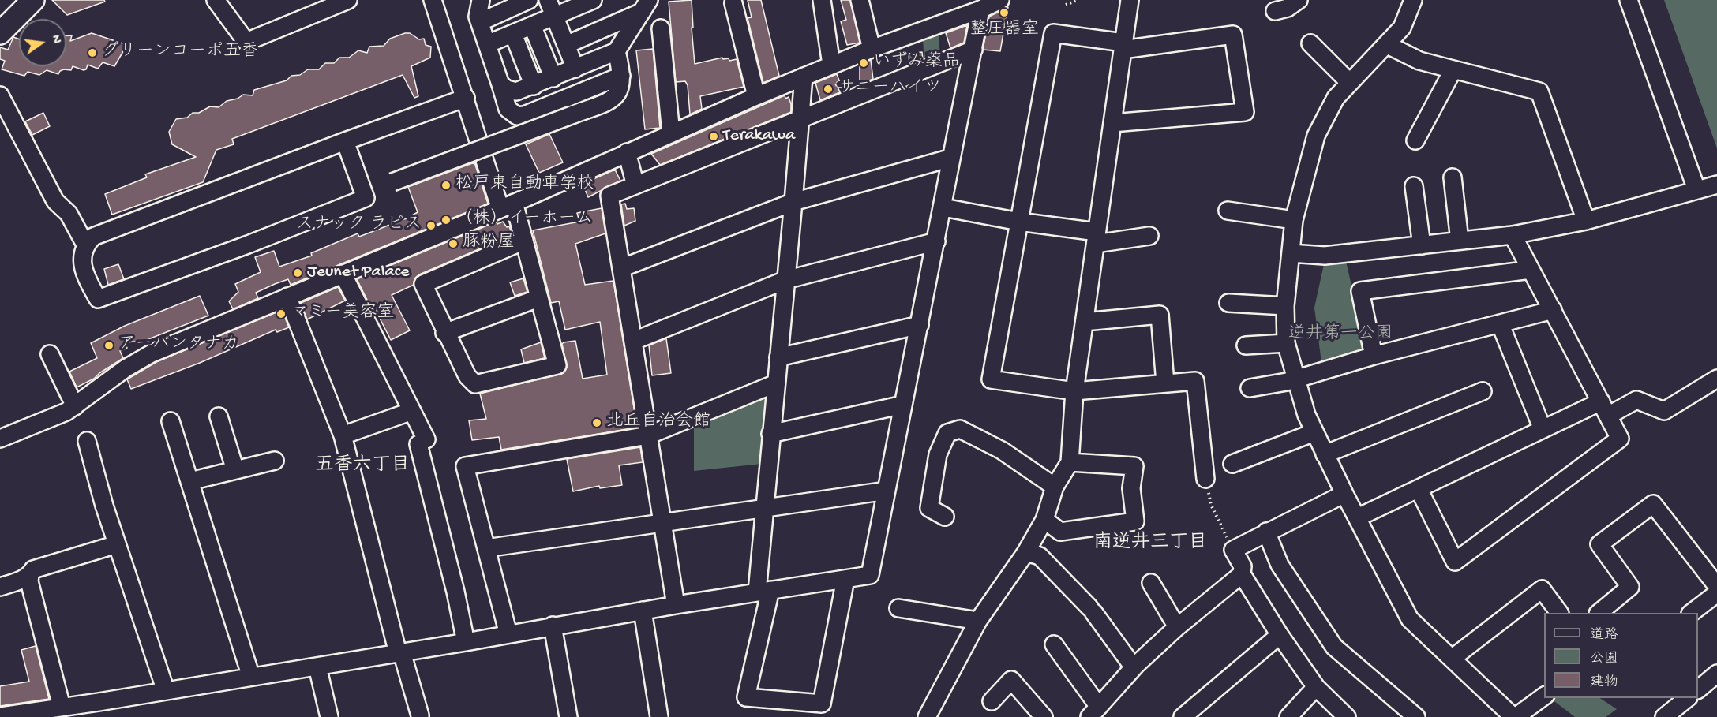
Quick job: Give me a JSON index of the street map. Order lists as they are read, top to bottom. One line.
{"districts":["五香六丁目","南逆井三丁目"],"parks":["逆井第一公園"],"places":["整圧器室","グリーンコーポ五香","いずみ薬品","サニーハイツ","Terakawa","松戸東自動車学校","（株）イーホーム","スナック ラピス","豚粉屋","Jeunet Palace","マミー美容室","アーバンタナカ","北丘自治会館"],"legend":["道路","公園","建物"],"north":"right"}
